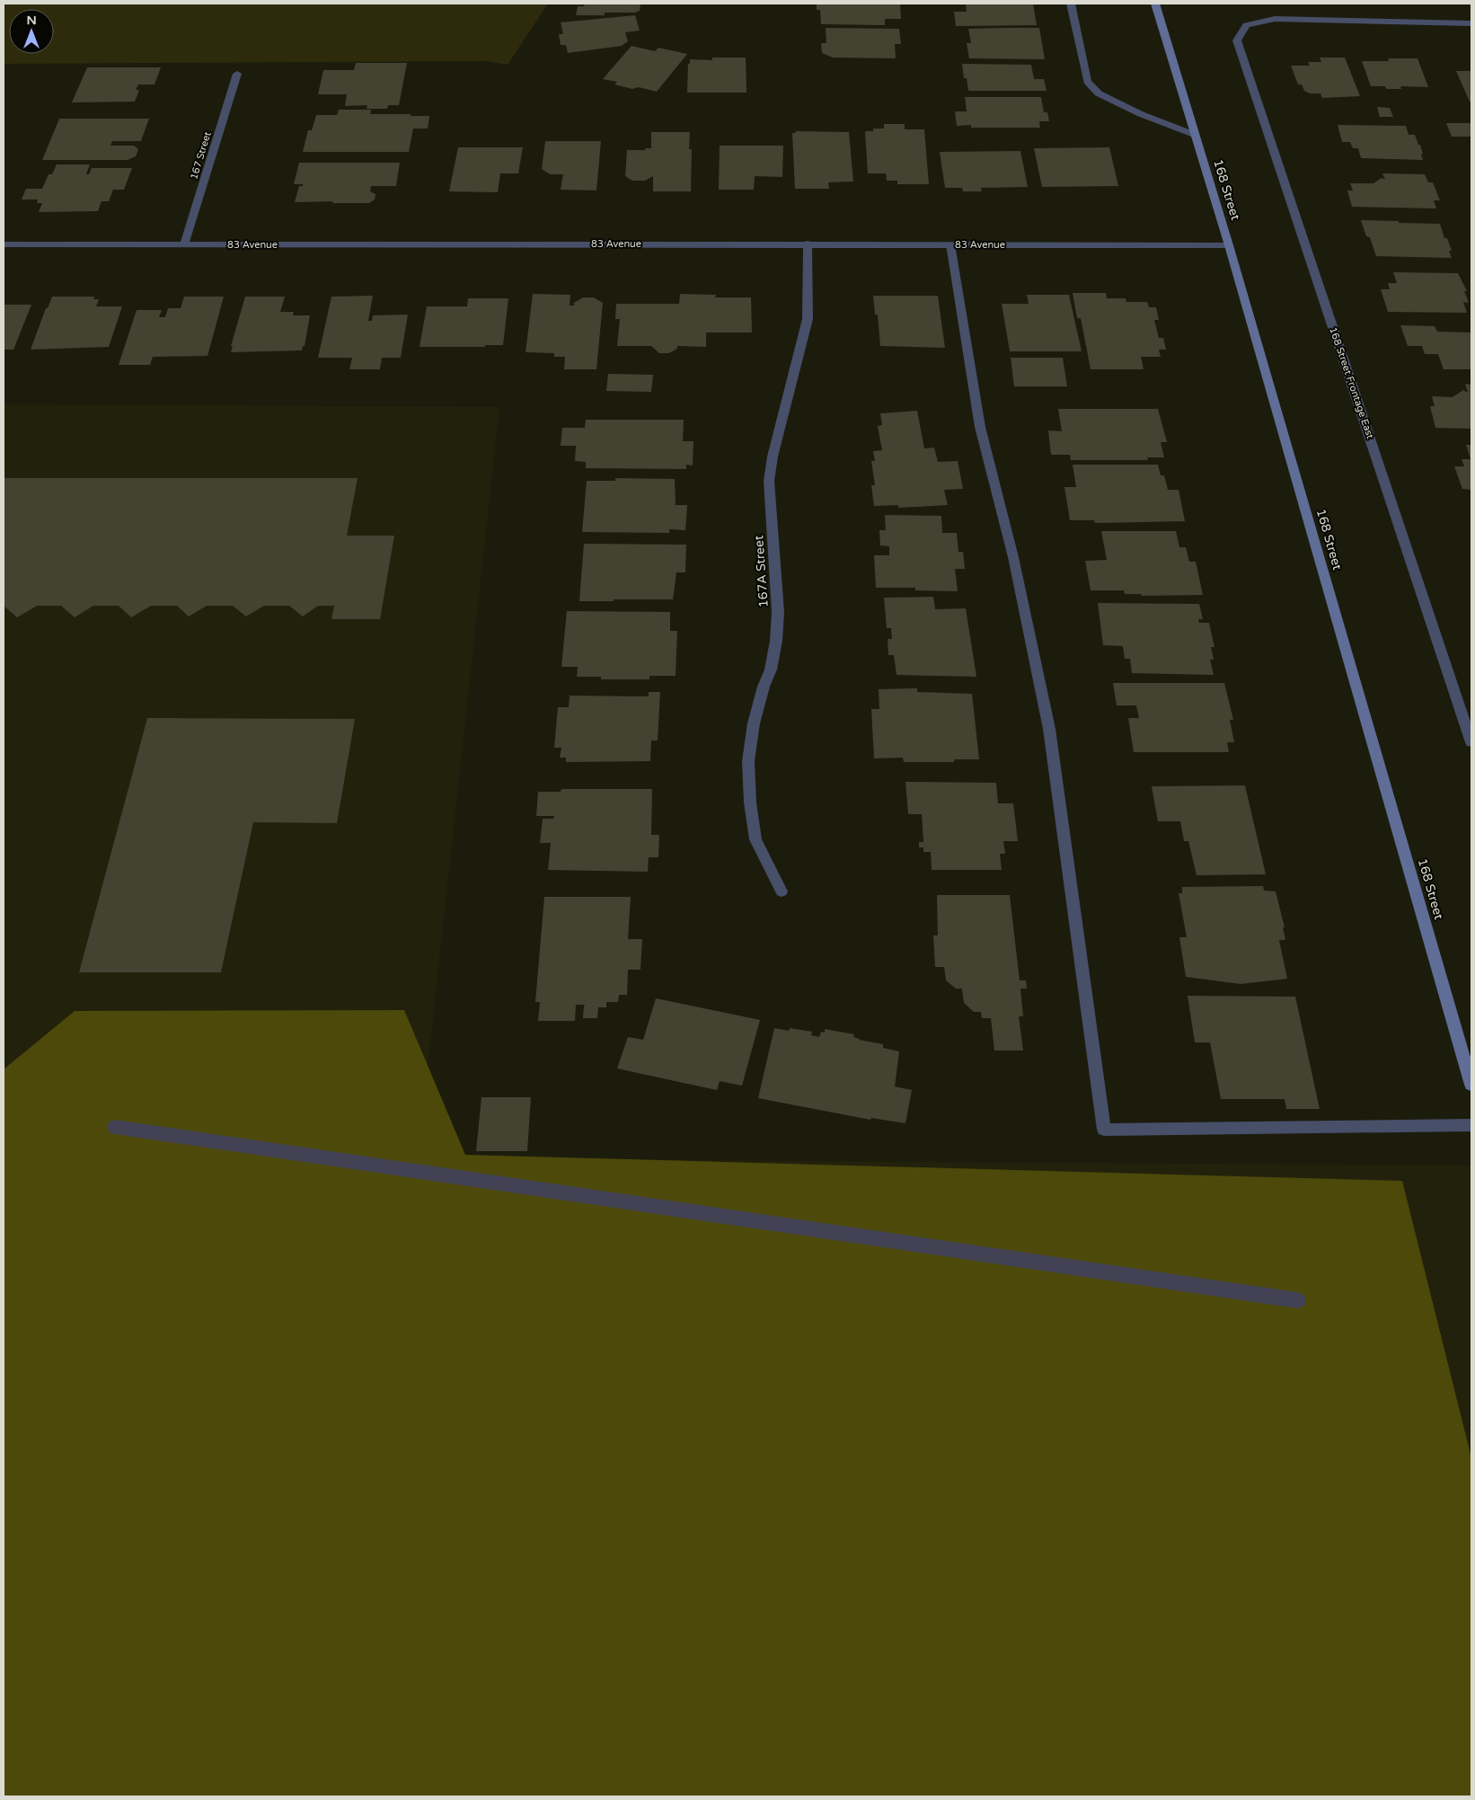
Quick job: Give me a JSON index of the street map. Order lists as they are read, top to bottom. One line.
{"streets":{"main road":["168 Street"],"street":["167 Street","83 Avenue","168 Street Frontage East","167A Street"]},"crossings":[["167 Street","83 Avenue"],["168 Street","83 Avenue"],["83 Avenue","167A Street"]],"north":"top"}
